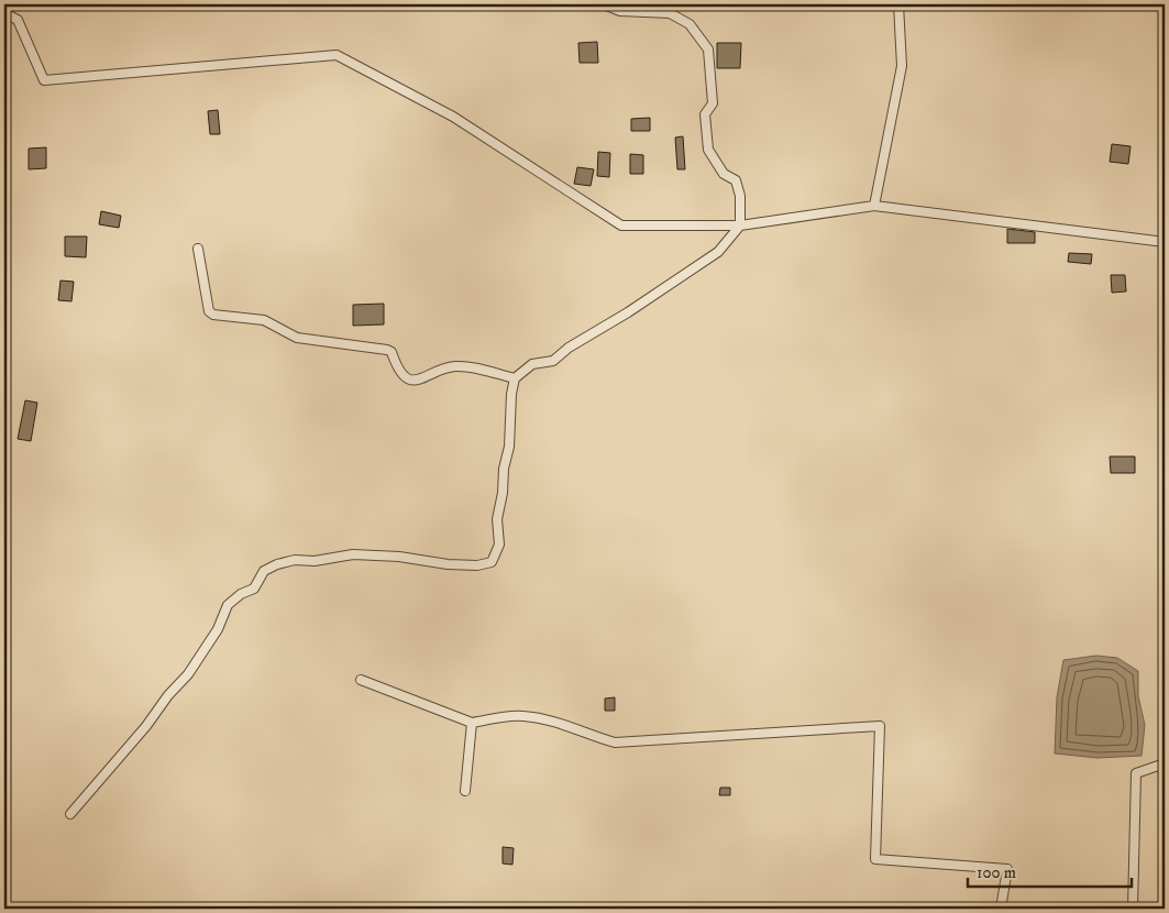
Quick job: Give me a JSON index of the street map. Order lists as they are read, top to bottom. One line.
{"scale_bar":"100 m"}
